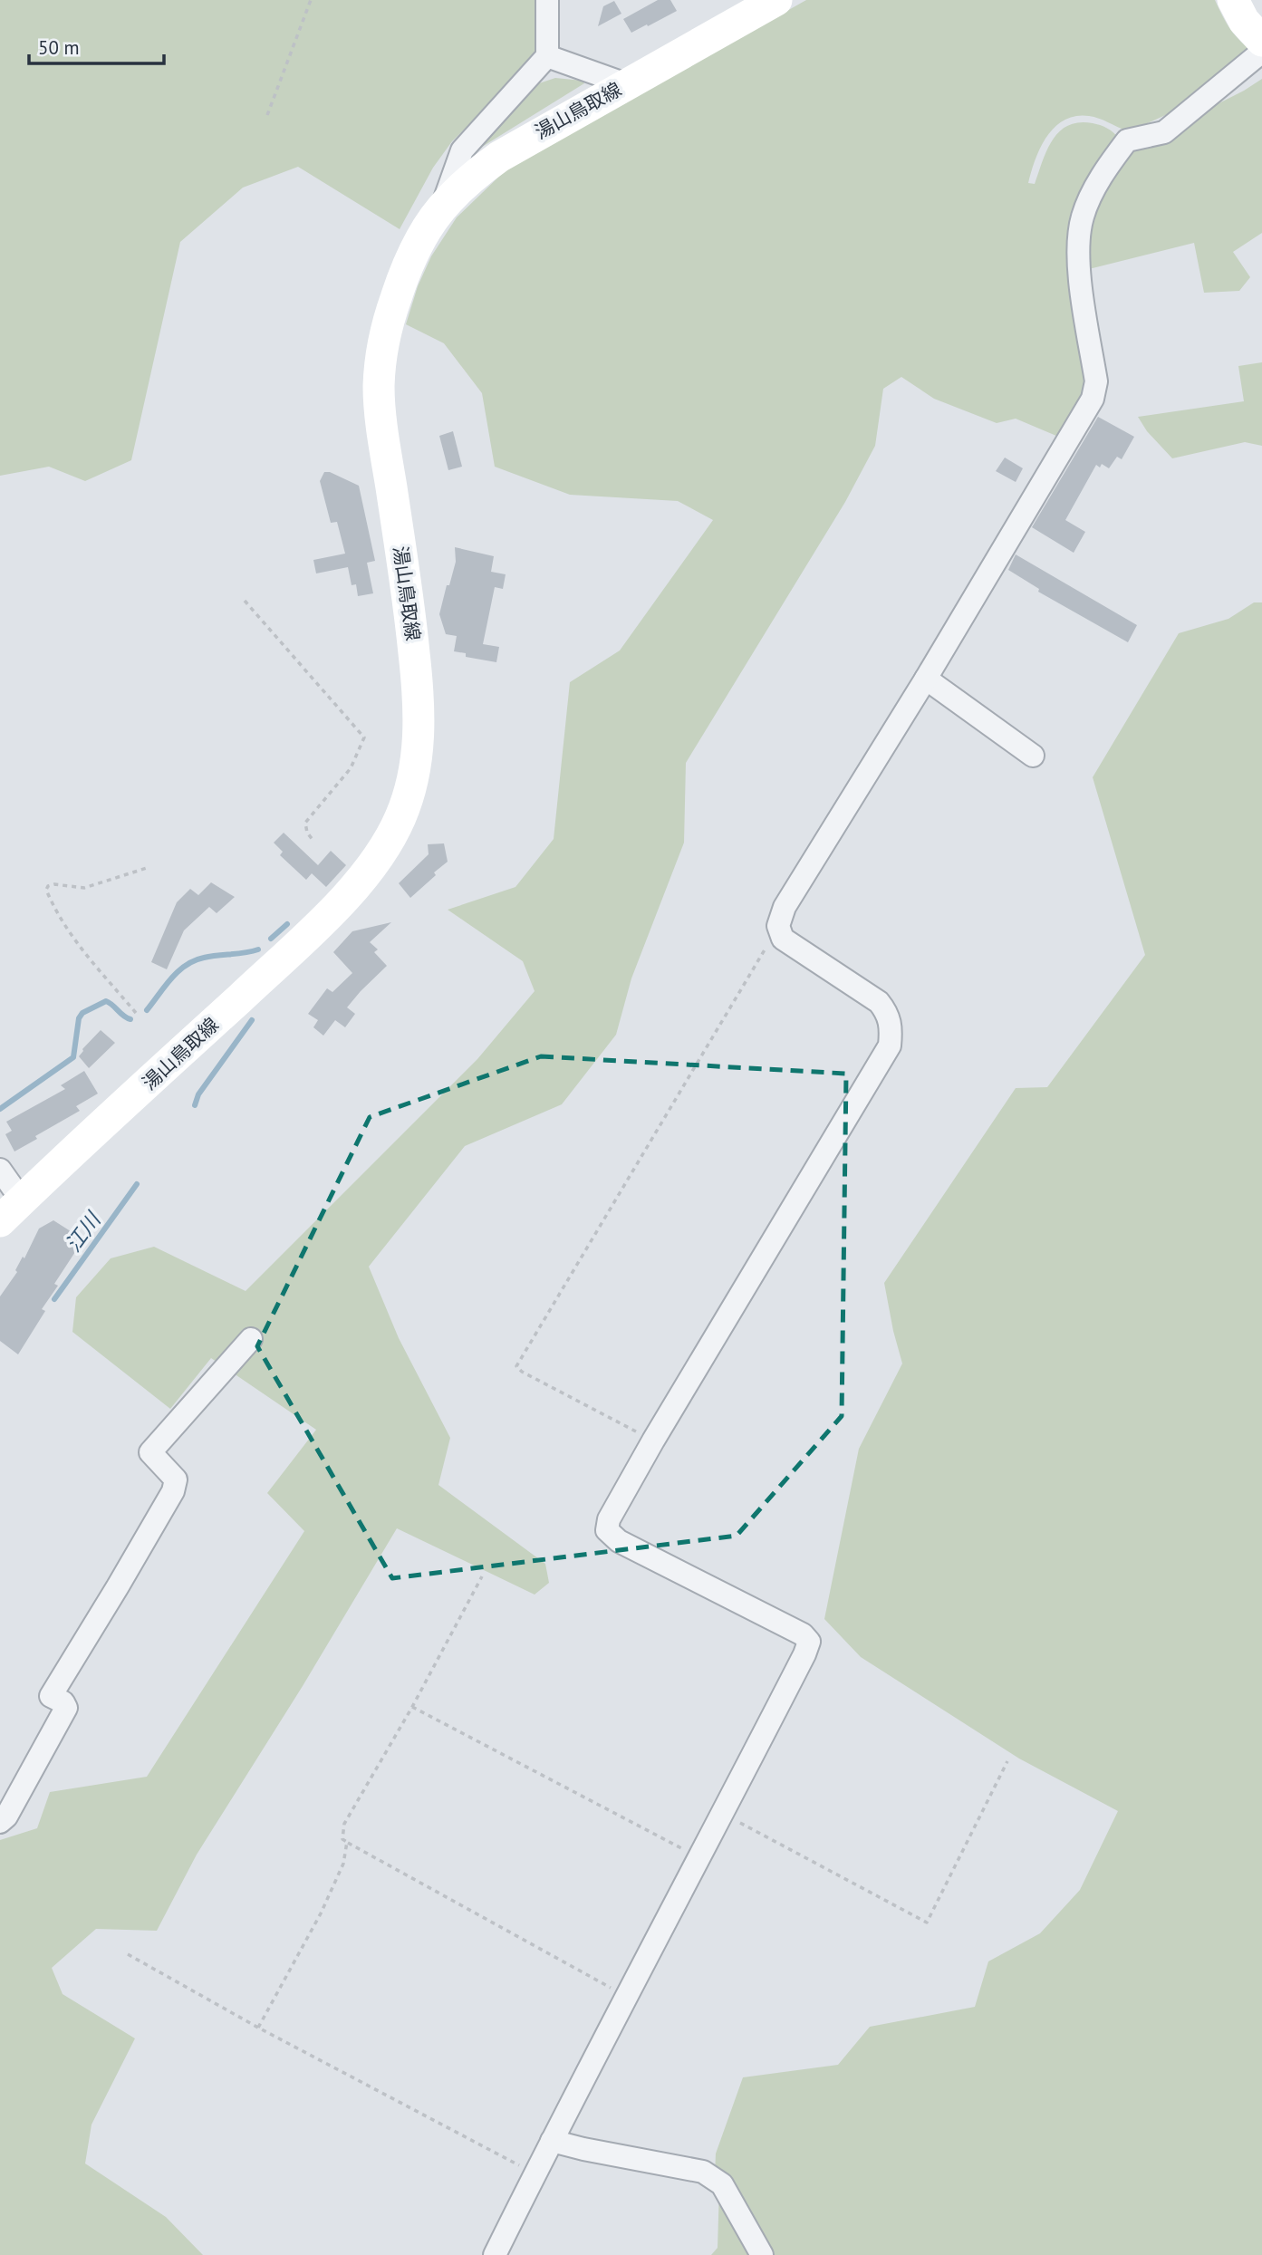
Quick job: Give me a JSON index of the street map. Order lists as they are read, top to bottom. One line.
{"streets":{"main road":["湯山鳥取線"]},"water":["江川"],"scale_bar":"50 m"}
